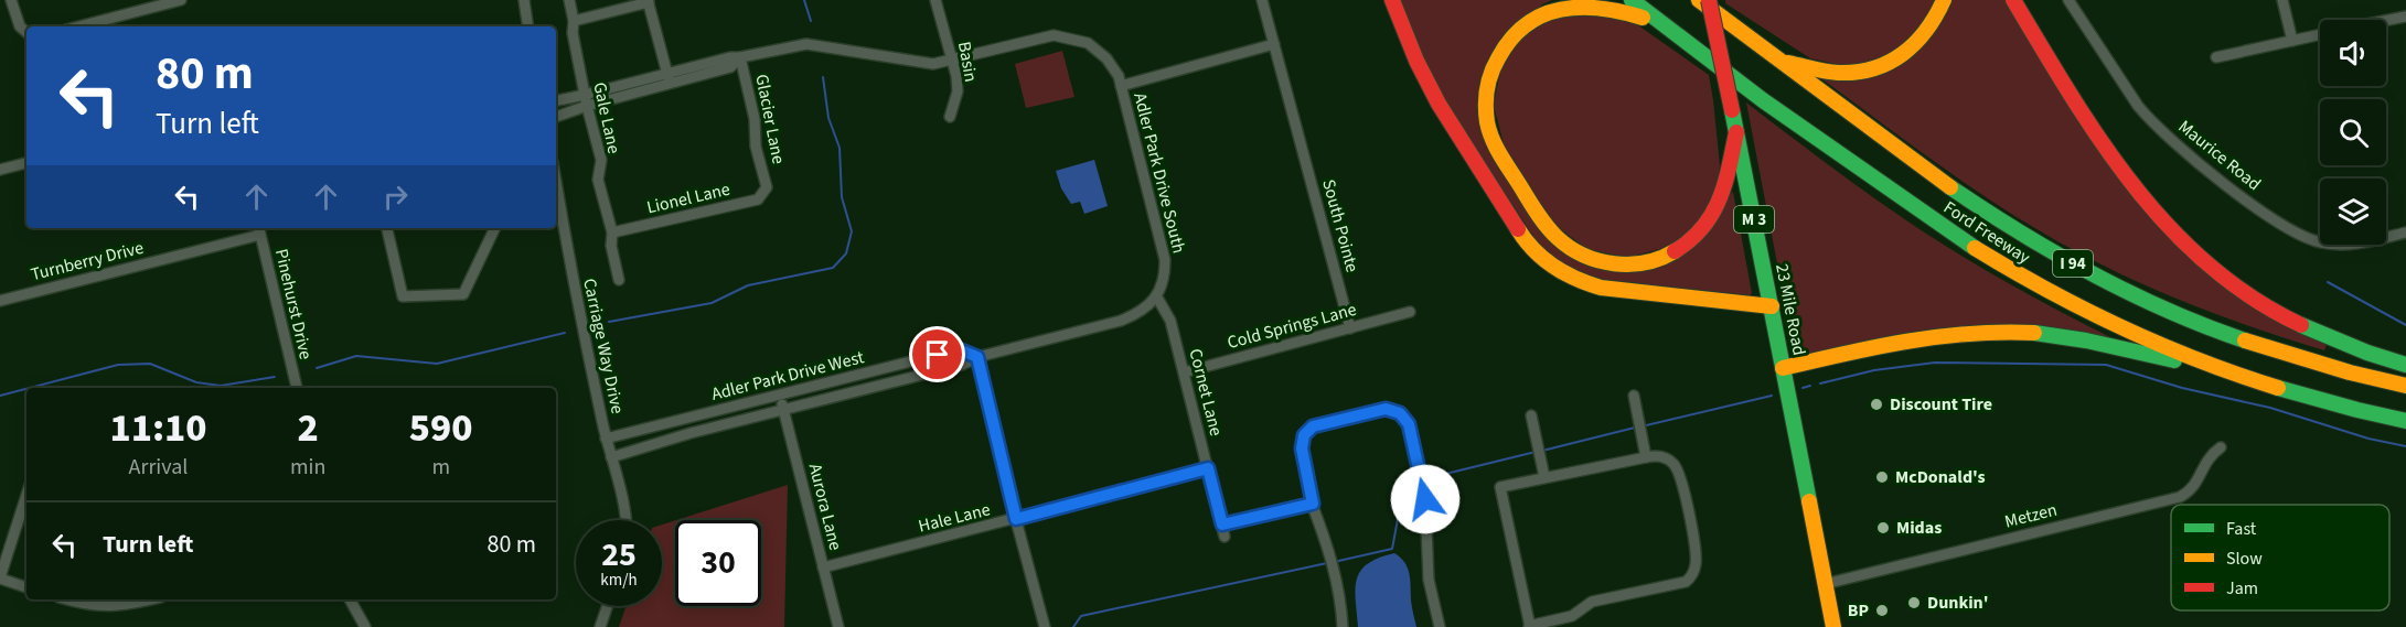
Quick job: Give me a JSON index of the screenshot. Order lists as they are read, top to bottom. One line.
{"streets":{"main road":["M 3","Ford Freeway","I 94","23 Mile Road"],"street":["Basin","Gale Lane","Glacier Lane","Maurice Road","Adler Park Drive South","Lionel Lane","South Pointe","Turnberry Drive","Pinehurst Drive","Cold Springs Lane","Carriage Way Drive","Adler Park Drive West","Cornet Lane","Aurora Lane","Metzen","Hale Lane"]},"crossings":[["Basin","Adler Park Drive South"],["Gale Lane","Lionel Lane"],["Glacier Lane","Lionel Lane"],["Adler Park Drive South","Adler Park Drive West"],["Adler Park Drive South","Cornet Lane"],["South Pointe","Cold Springs Lane"],["Turnberry Drive","Pinehurst Drive"],["23 Mile Road","Metzen"],["Cold Springs Lane","Cornet Lane"],["Carriage Way Drive","Adler Park Drive West"],["Adler Park Drive West","Cornet Lane"],["Adler Park Drive West","Aurora Lane"],["Cornet Lane","Hale Lane"],["Aurora Lane","Hale Lane"]],"places":["Discount Tire","McDonald's","Midas","Dunkin'","BP"],"legend":["Fast","Slow","Jam"],"page":{"turn":["80 m","Turn left"],"eta":["11:10","Arrival","2","min","590","m"],"list":[{"name":"Turn left","value":"80 m"}],"speed":"25 km/h","limit":"30"}}
